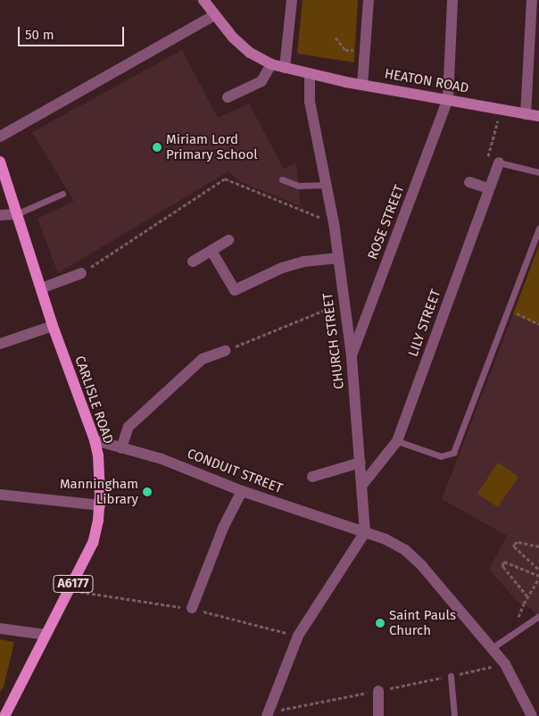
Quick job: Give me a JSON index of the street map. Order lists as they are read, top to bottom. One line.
{"streets":{"main road":["CARLISLE ROAD","A6177"],"street":["HEATON ROAD","ROSE STREET","LILY STREET","CHURCH STREET","CONDUIT STREET"]},"crossings":[["HEATON ROAD","ROSE STREET"],["HEATON ROAD","CHURCH STREET"],["ROSE STREET","CHURCH STREET"],["LILY STREET","CHURCH STREET"],["CHURCH STREET","CONDUIT STREET"],["CARLISLE ROAD","CONDUIT STREET"]],"places":["Miriam Lord Primary School","Manningham Library","Saint Pauls Church"],"scale_bar":"50 m"}
